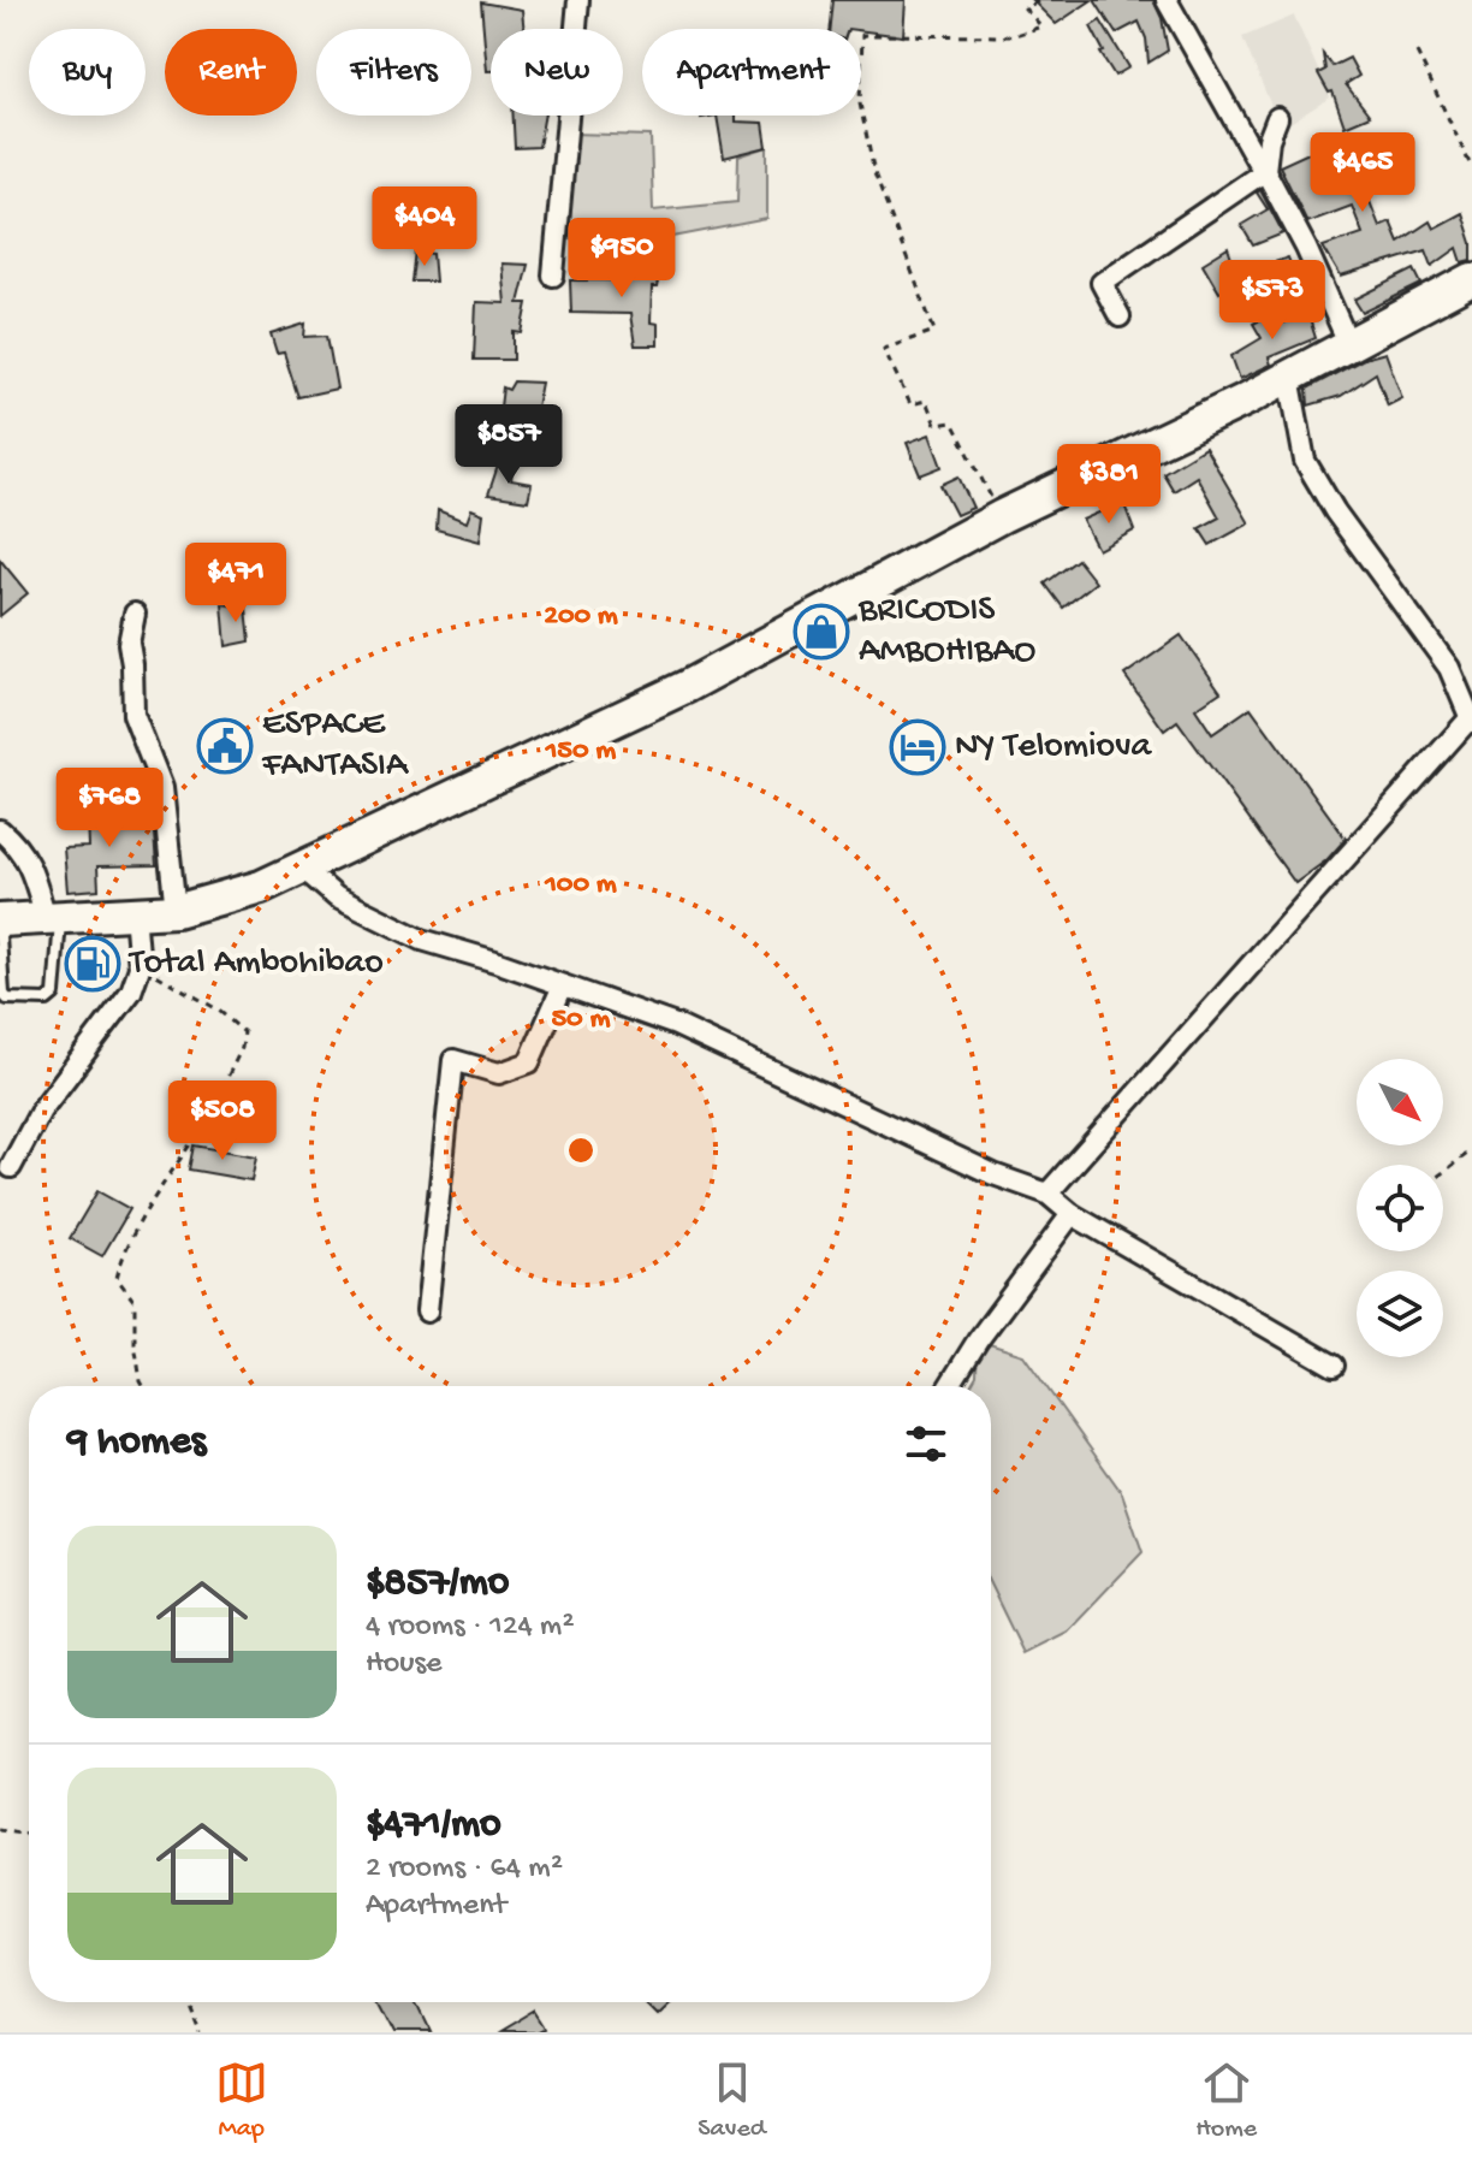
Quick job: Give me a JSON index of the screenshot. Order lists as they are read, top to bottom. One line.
{"places":{"shop":["BRICODIS AMBOHIBAO"],"public building":["ESPACE FANTASIA"],"hotel":["NY Telomiova"],"fuel station":["Total Ambohibao"]},"north":"bottom right","page":{"chip":["Buy","Rent","Filters","New","Apartment"],"price":["$465","$404","$950","$573","$857","$381","$471","$768","$508"],"heading":"9 homes","list":[{"name":"$857/mo","note":"4 rooms · 124 m² · House"},{"name":"$471/mo","note":"2 rooms · 64 m² · Apartment"}],"tabs":["Map","Saved","Home"]},"rings":["200 m","150 m","100 m","50 m"]}
